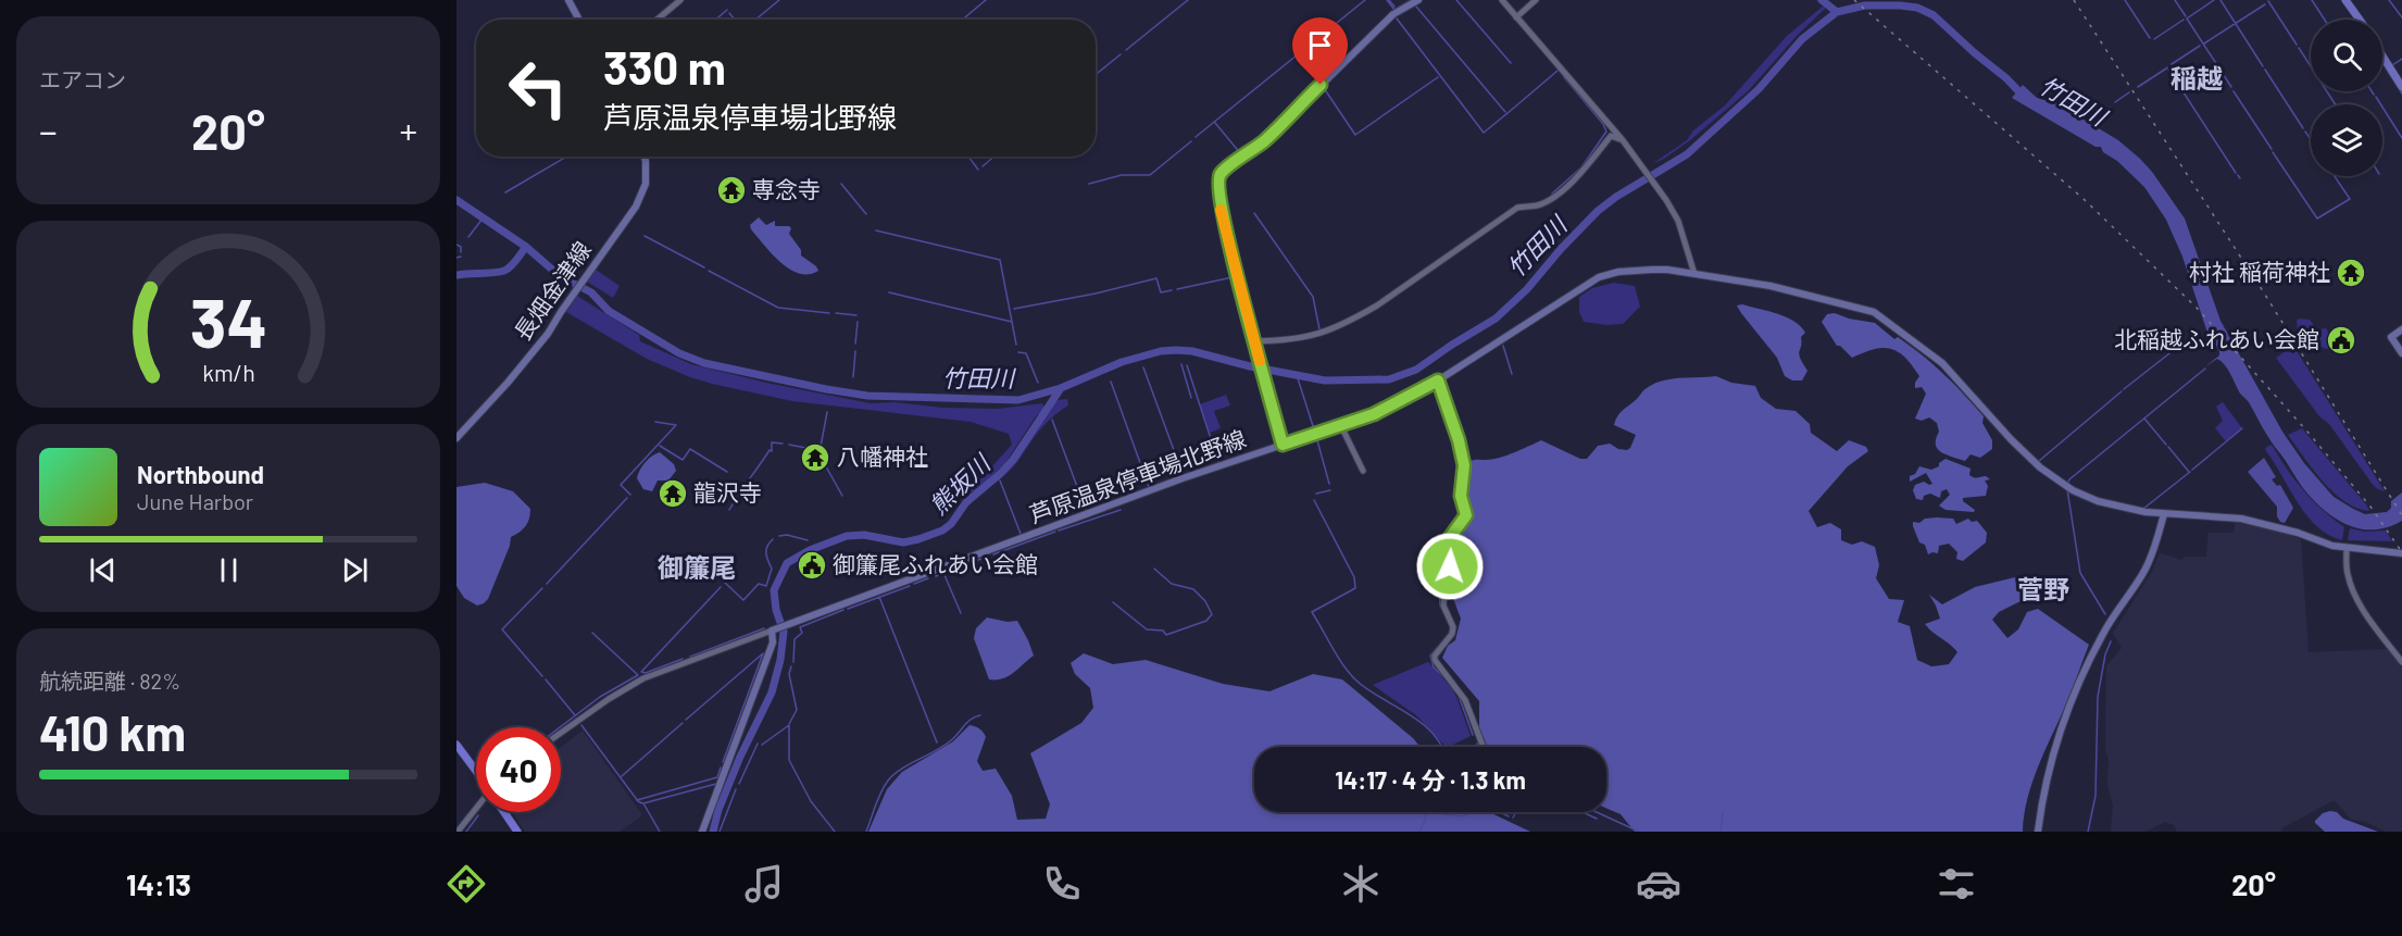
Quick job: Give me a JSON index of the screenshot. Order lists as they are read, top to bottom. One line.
{"streets":{"main road":["長畑金津線","芦原温泉停車場北野線"]},"districts":["稲越","御簾尾","菅野"],"water":["竹田川","熊坂川"],"places":{"temple":["専念寺","村社 稲荷神社","八幡神社","龍沢寺"],"public building":["北稲越ふれあい会館","御簾尾ふれあい会館"]},"page":{"tile":["エアコン",["航続距離 · 82%","410 km"]],"turn":["330 m","芦原温泉停車場北野線"],"heat":["−","20°","+"],"song":["Northbound","June Harbor"],"limit":"40","trip":"14:17 · 4 分 · 1.3 km","tabs":["14:13","20°"],"gauge":["34","km/h"]}}
